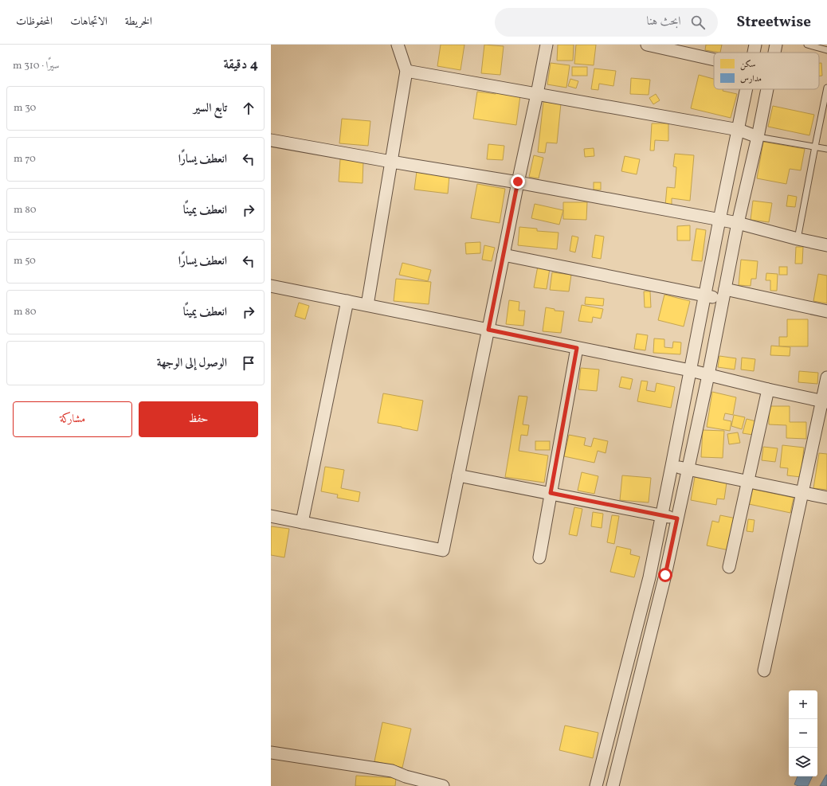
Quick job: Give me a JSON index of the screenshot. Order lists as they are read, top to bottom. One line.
{"legend":["سكن","مدارس"],"page":{"header":"Streetwise","search":"ابحث هنا","nav":["الخريطة","الاتجاهات","المحفوظات"],"heading":["4 دقيقة","سيرًا · 310 m"],"list":[["تابع السير","30 m"],["انعطف يسارًا","70 m"],["انعطف يمينًا","80 m"],["انعطف يسارًا","50 m"],["انعطف يمينًا","80 m"],"الوصول إلى الوجهة"],"buttons":["حفظ","مشاركة"],"map_buttons":["+","−"]}}
